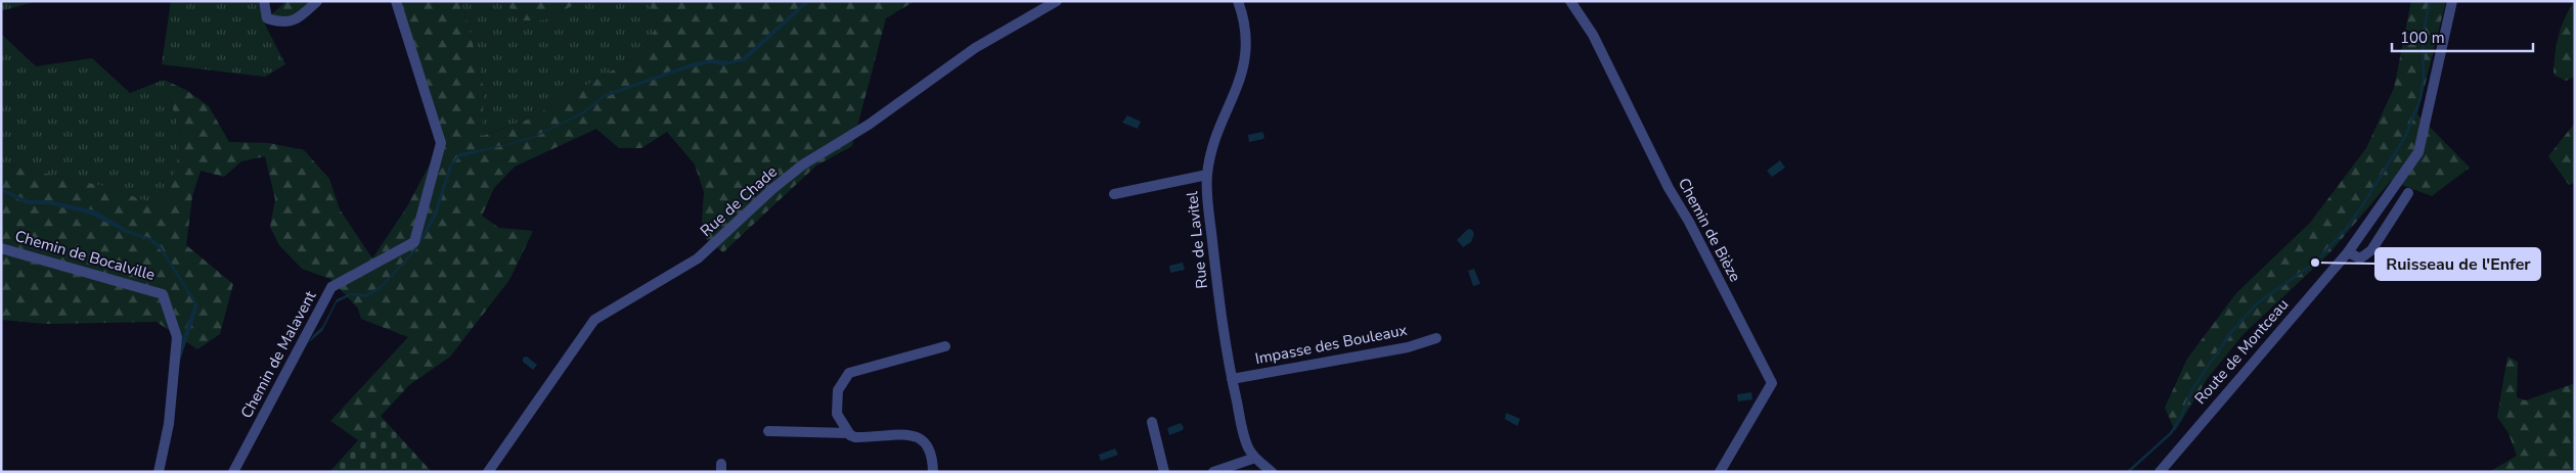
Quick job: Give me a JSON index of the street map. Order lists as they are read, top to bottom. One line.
{"streets":{"street":["Rue de Chade","Chemin de Bièze","Rue de Lavitel","Chemin de Bocalville","Impasse des Bouleaux","Route de Montceau","Chemin de Malavent"]},"crossings":[["Rue de Lavitel","Impasse des Bouleaux"]],"places":["Ruisseau de l'Enfer"],"scale_bar":"100 m"}
